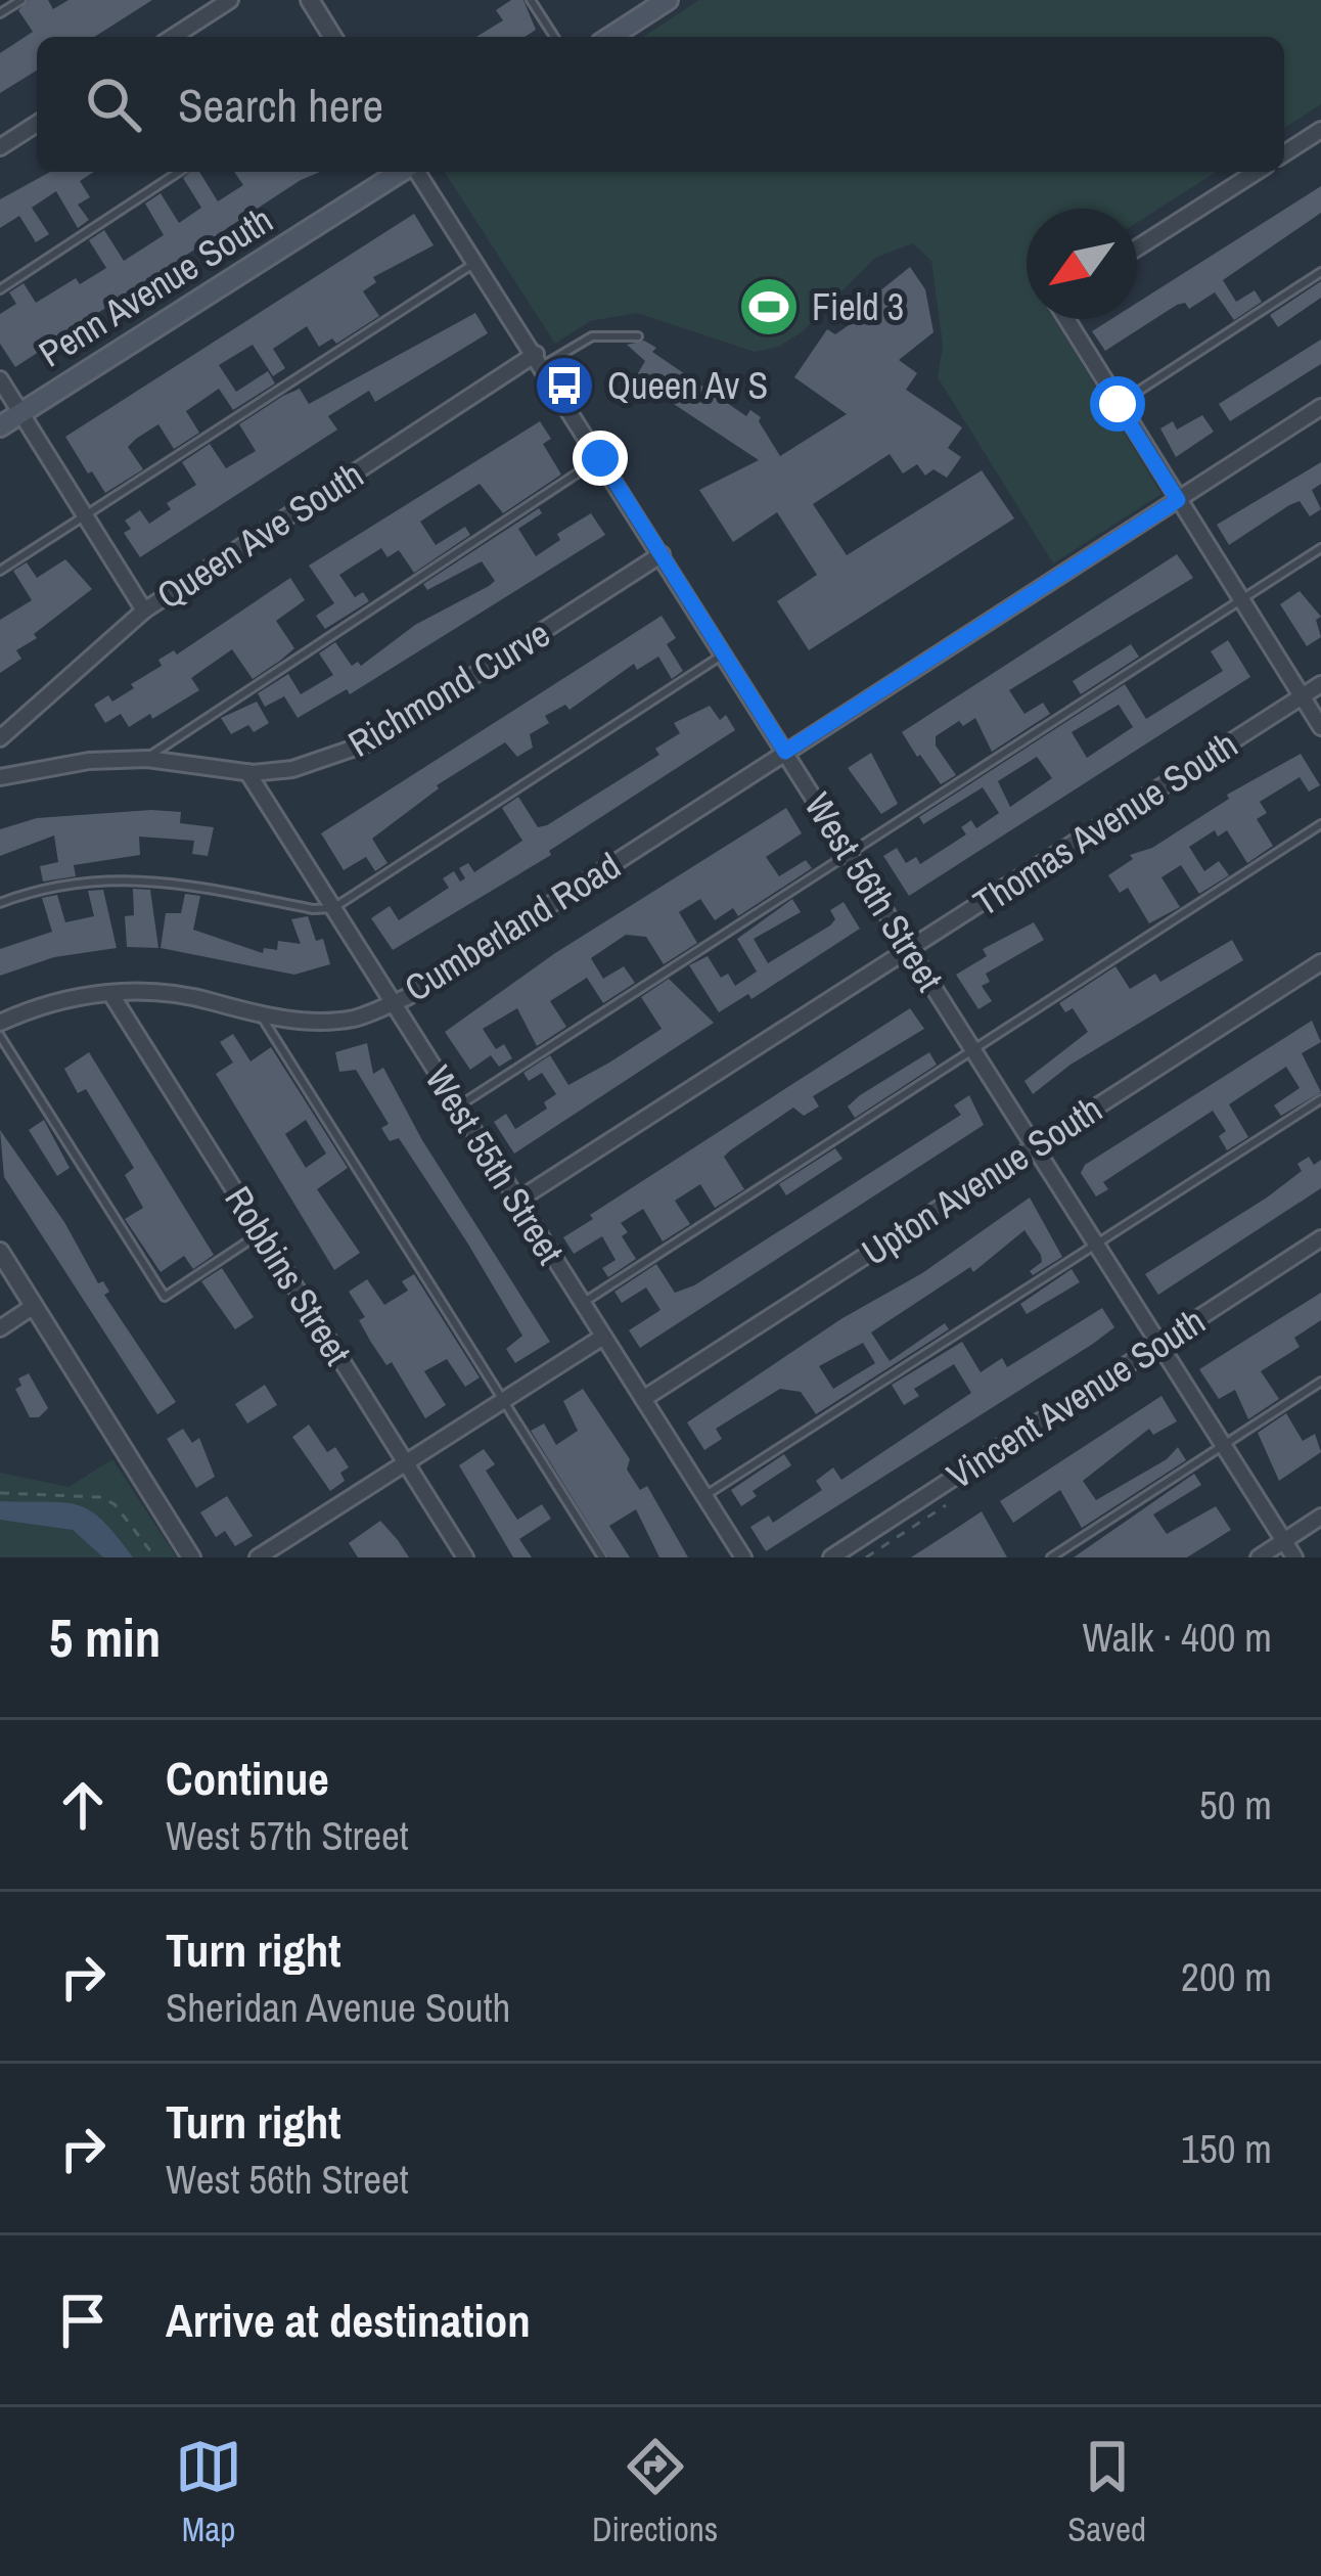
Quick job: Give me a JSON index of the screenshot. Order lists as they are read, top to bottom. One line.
{"streets":{"main road":["Penn Avenue South"],"street":["Queen Ave South","Richmond Curve","Thomas Avenue South","West 56th Street","Cumberland Road","West 55th Street","Upton Avenue South","Robbins Street","Vincent Avenue South"]},"crossings":[["Queen Ave South","West 56th Street"],["Richmond Curve","West 56th Street"],["Richmond Curve","West 55th Street"],["Thomas Avenue South","West 56th Street"],["Thomas Avenue South","West 55th Street"],["West 56th Street","Cumberland Road"],["West 56th Street","Upton Avenue South"],["West 56th Street","Vincent Avenue South"],["Cumberland Road","West 55th Street"],["Cumberland Road","Robbins Street"],["West 55th Street","Upton Avenue South"]],"places":{"sports":["Field 3"],"bus stop":["Queen Av S"]},"north":"bottom left","page":{"search":"Search here","heading":["5 min","Walk · 400 m"],"list":[["Continue","West 57th Street","50 m"],["Turn right","Sheridan Avenue South","200 m"],["Turn right","West 56th Street","150 m"],"Arrive at destination"],"nav":["Map","Directions","Saved"]}}
